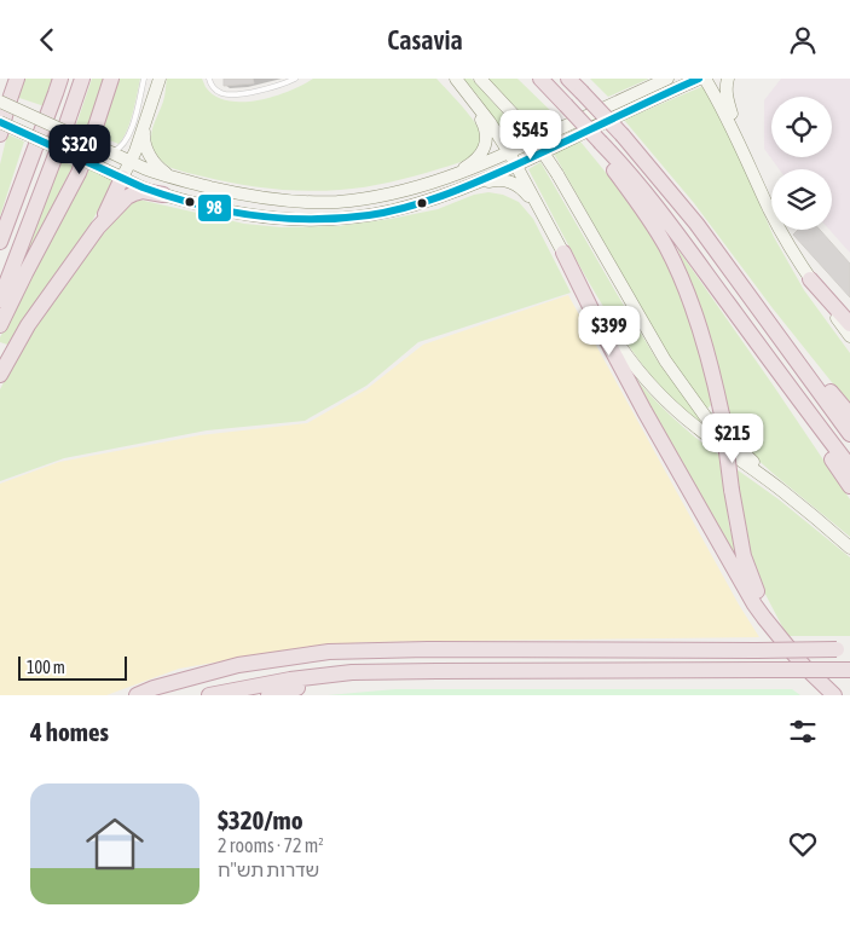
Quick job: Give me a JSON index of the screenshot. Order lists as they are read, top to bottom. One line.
{"lines":["transit line 98"],"scale_bar":"100 m","page":{"header":"Casavia","price":["$545","$320","$399","$215"],"scale":"100 m","heading":"4 homes","list":[{"name":"$320/mo","note":"2 rooms · 72 m² · שדרות תש\"ח"}]}}
